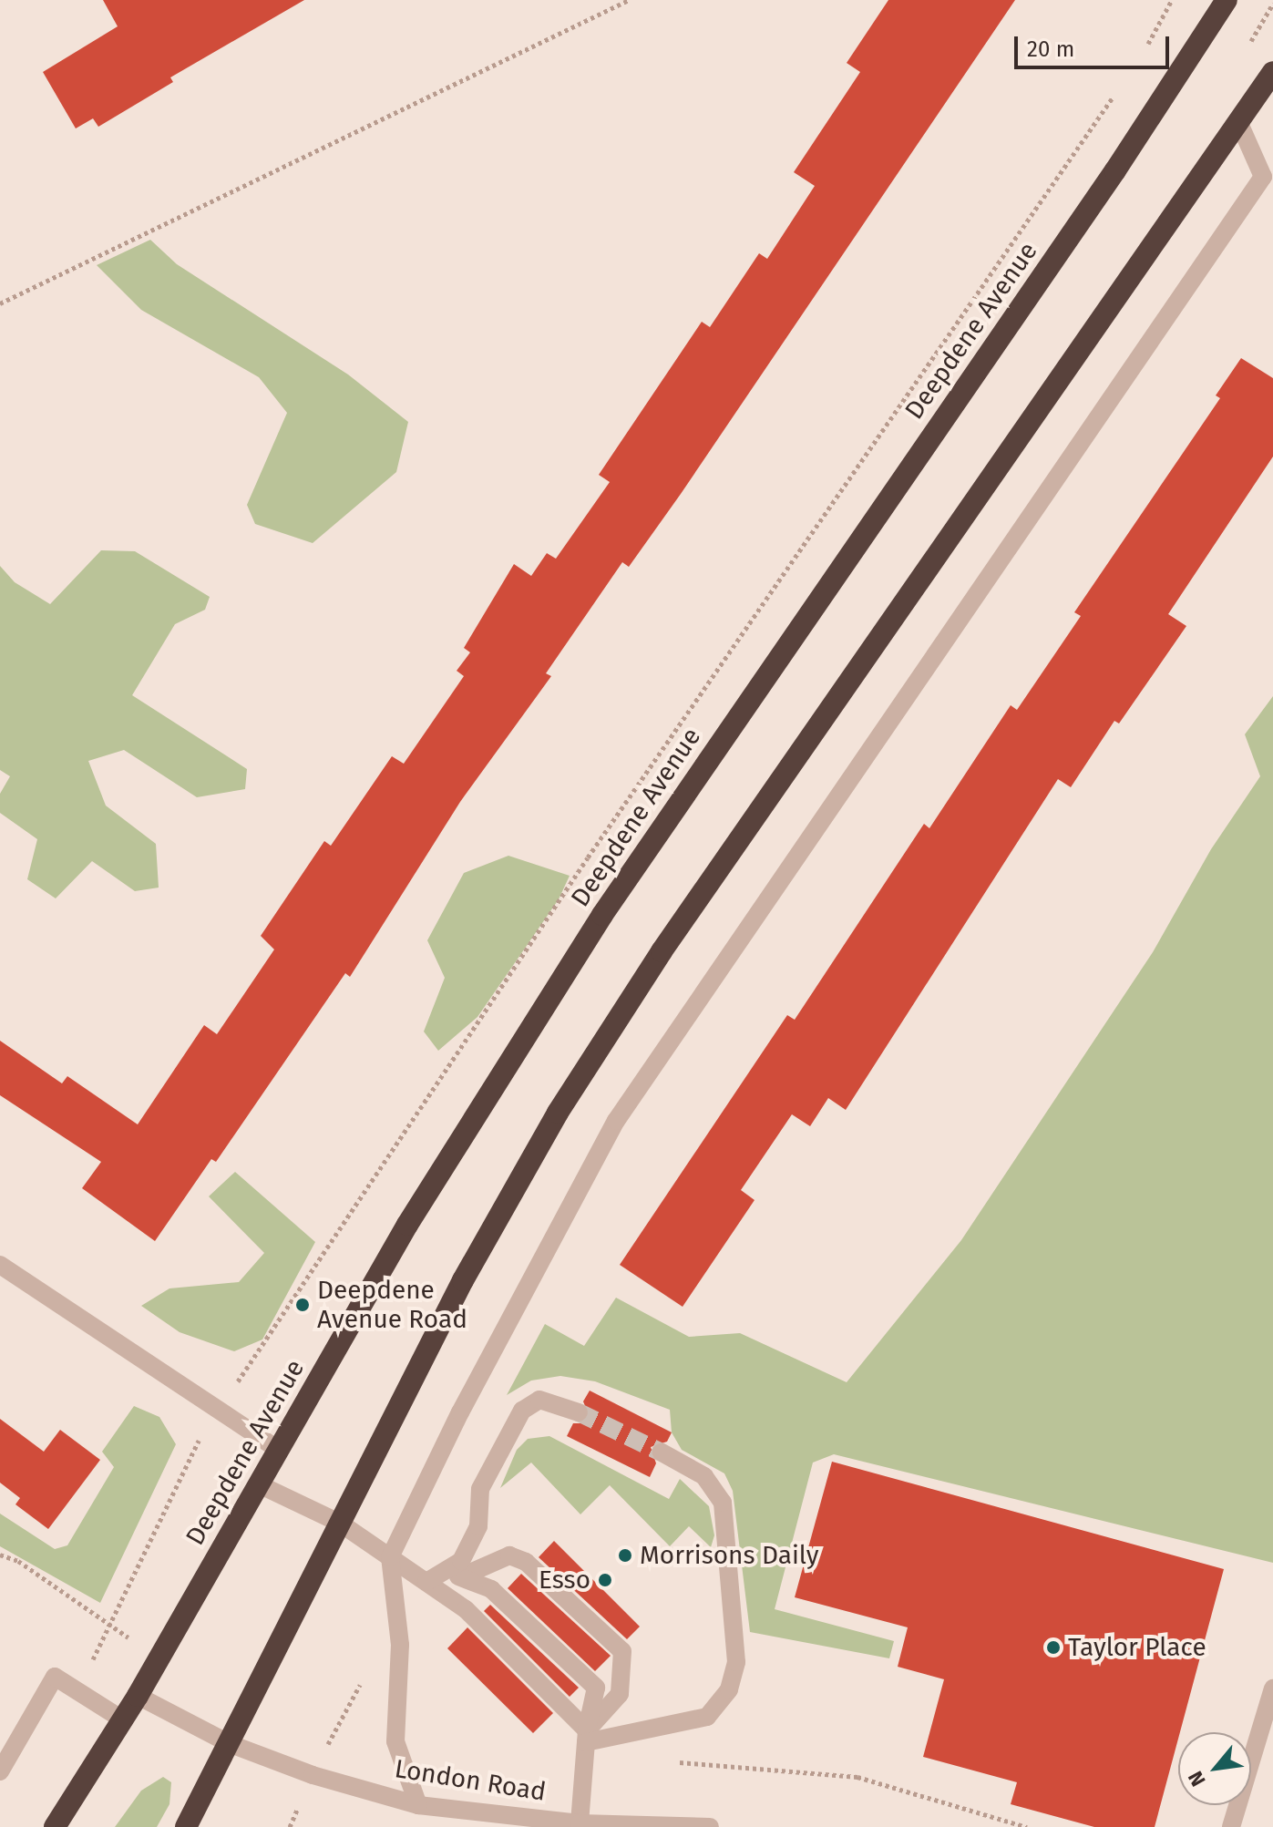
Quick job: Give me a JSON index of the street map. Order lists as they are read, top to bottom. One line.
{"streets":{"highway":["Deepdene Avenue"],"street":["London Road"]},"crossings":[["Deepdene Avenue","London Road"]],"places":["Deepdene Avenue Road","Morrisons Daily","Esso","Taylor Place"],"scale_bar":"20 m","north":"bottom left"}
